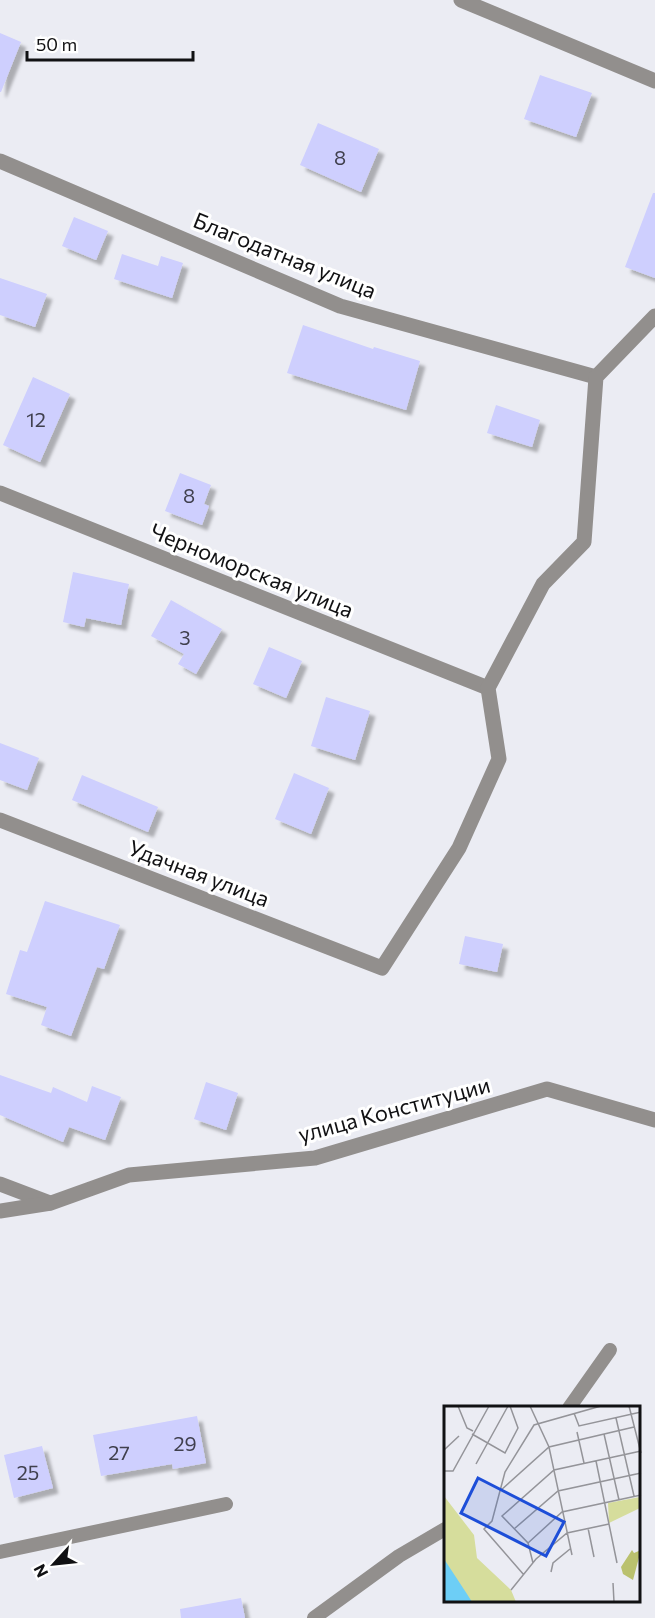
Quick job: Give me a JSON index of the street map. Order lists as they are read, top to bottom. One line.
{"streets":{"street":["Благодатная улица","Черноморская улица","Удачная улица","улица Конституции"]},"crossings":[["Черноморская улица","Удачная улица"]],"house_numbers":["8","12","8","3","29","27","25"],"scale_bar":"50 m","north":"bottom left"}
